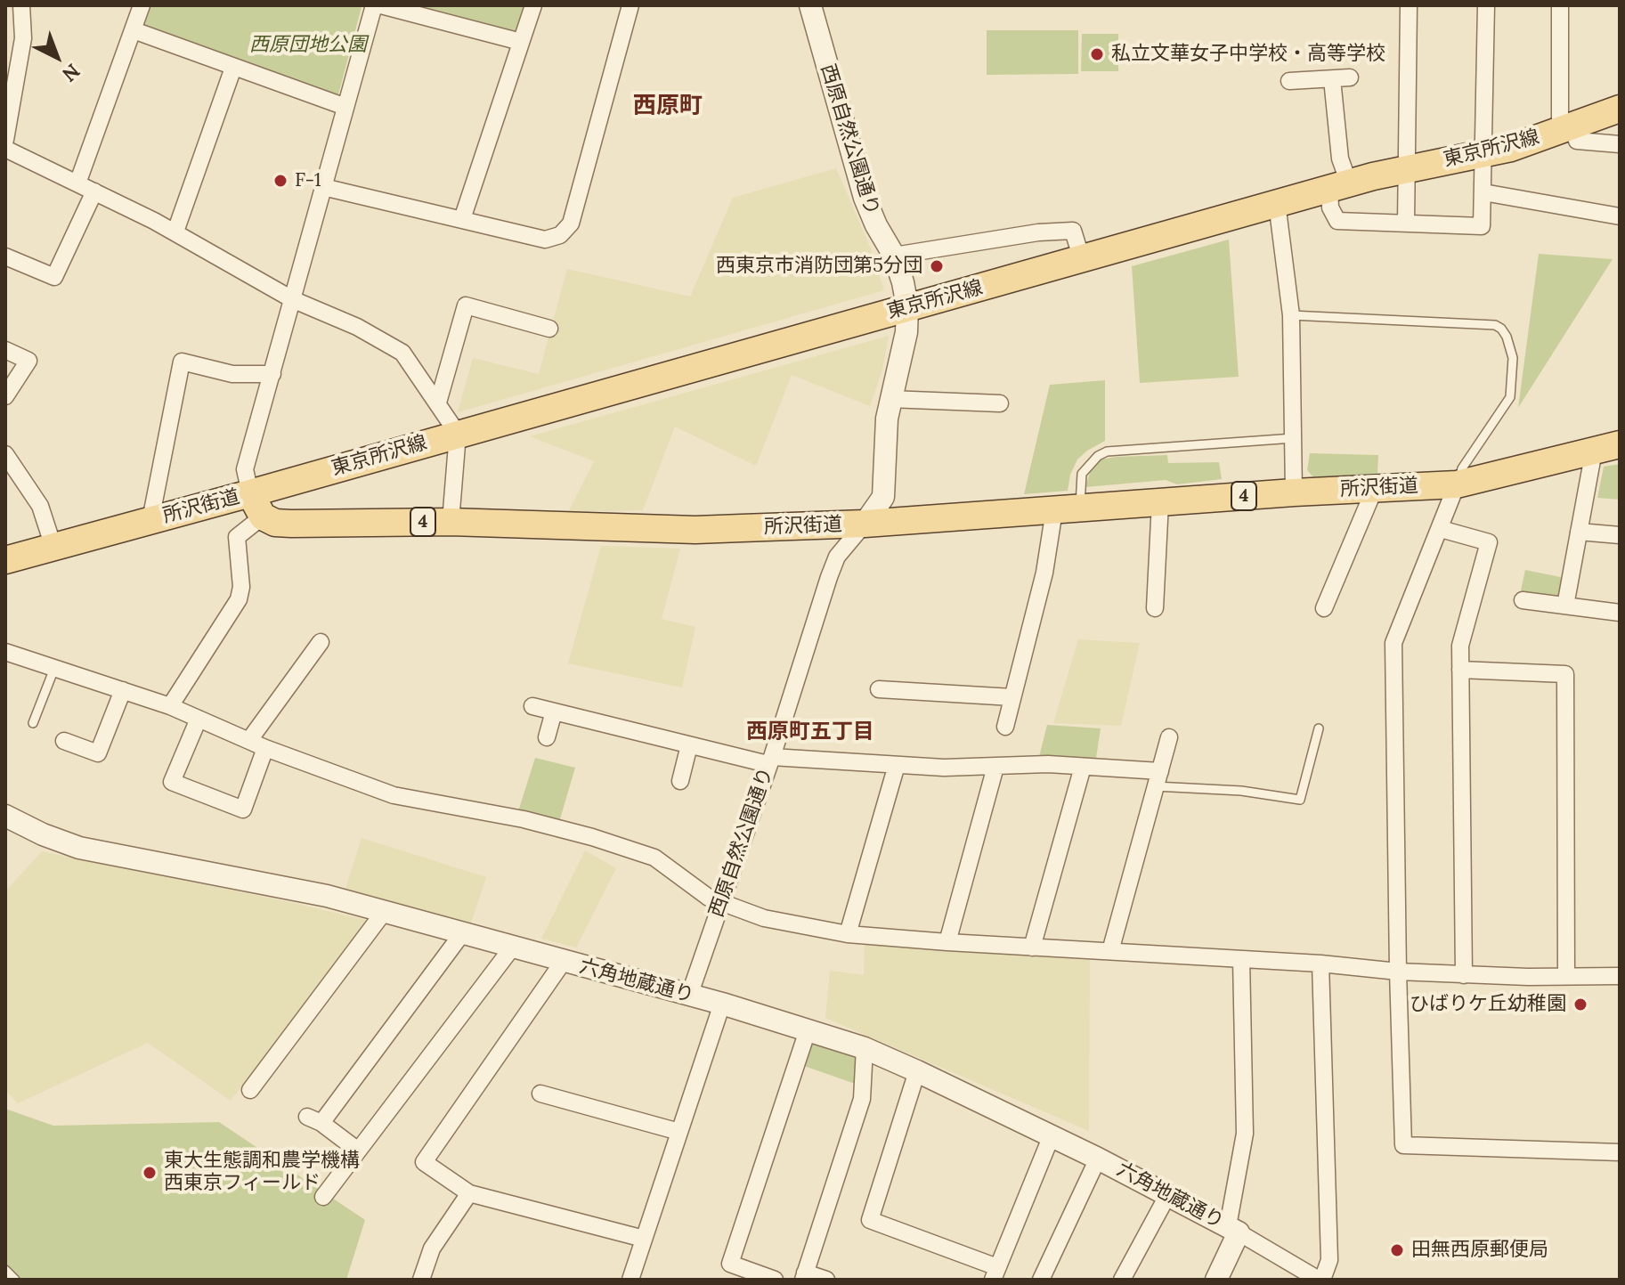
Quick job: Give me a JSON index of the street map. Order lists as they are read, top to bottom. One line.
{"streets":{"main road":["東京所沢線","所沢街道","4"],"street":["西原自然公園通り","六角地蔵通り"]},"crossings":[["西原自然公園通り","東京所沢線"],["西原自然公園通り","所沢街道"],["西原自然公園通り","六角地蔵通り"],["東京所沢線","所沢街道"]],"districts":["西原町","西原町五丁目"],"parks":["西原団地公園"],"places":["私立文華女子中学校・高等学校","F-1","西東京市消防団第5分団","ひばりケ丘幼稚園","東大生態調和農学機構 西東京フィールド","田無西原郵便局"],"north":"bottom right"}
